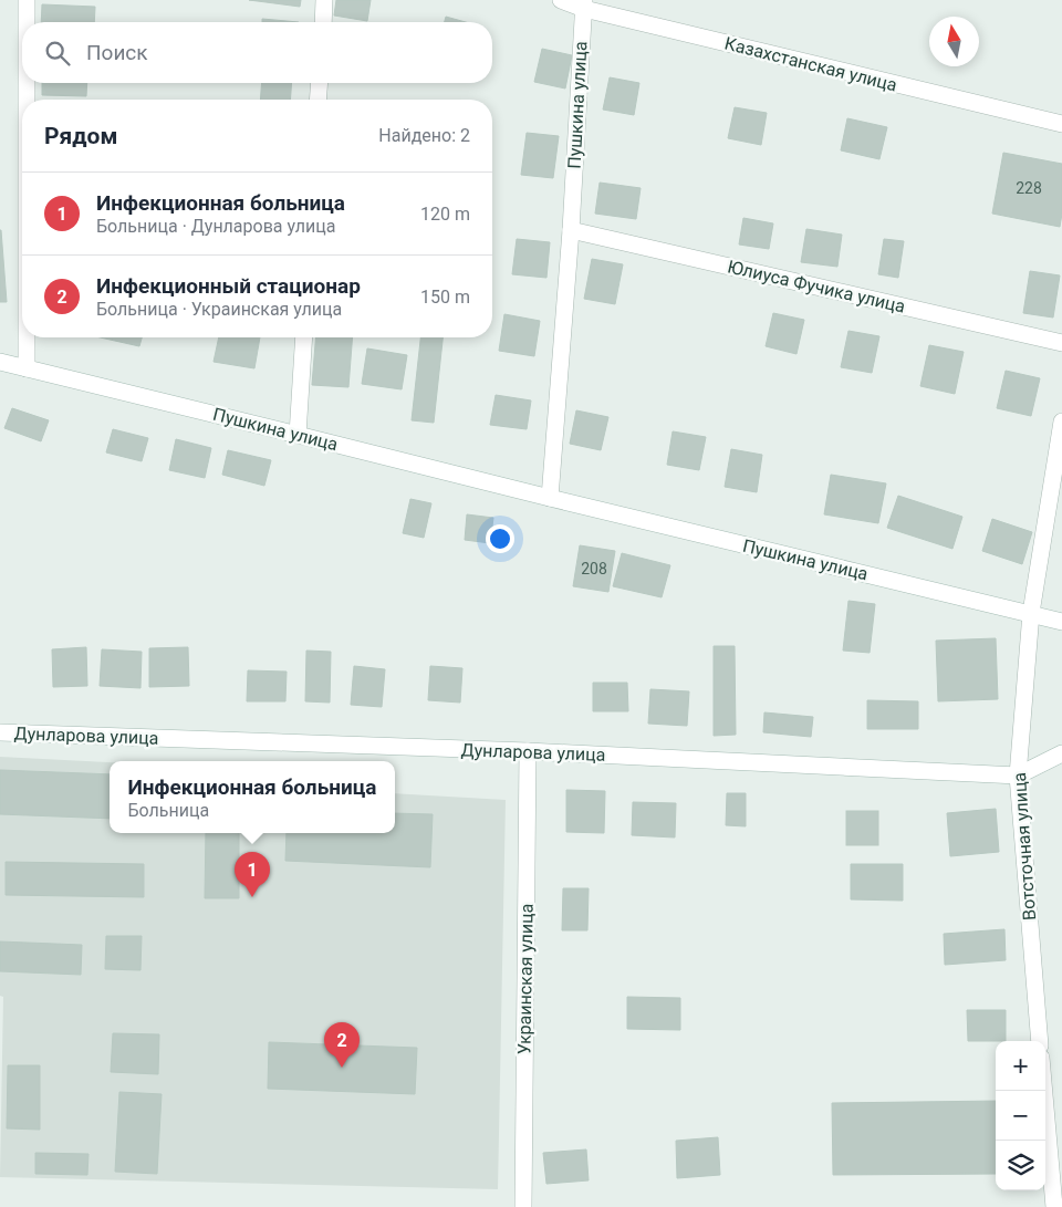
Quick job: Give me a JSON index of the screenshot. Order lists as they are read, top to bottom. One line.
{"streets":{"street":["Казахстанская улица","Пушкина улица","Юлиуса Фучика улица","Дунларова улица","Вотсточная улица","Украинская улица"]},"crossings":[["Казахстанская улица","Пушкина улица"],["Пушкина улица","Юлиуса Фучика улица"],["Пушкина улица","Вотсточная улица"],["Дунларова улица","Вотсточная улица"],["Дунларова улица","Украинская улица"]],"house_numbers":["228","208"],"north":"top","page":{"search":"Поиск","heading":["Рядом","Найдено: 2"],"list":[{"mark":"1","name":"Инфекционная больница","note":"Больница · Дунларова улица","value":"120 m"},{"mark":"2","name":"Инфекционный стационар","note":"Больница · Украинская улица","value":"150 m"}],"popup":["Инфекционная больница","Больница"],"pins":["1","2"],"map_buttons":["+","−"]}}
